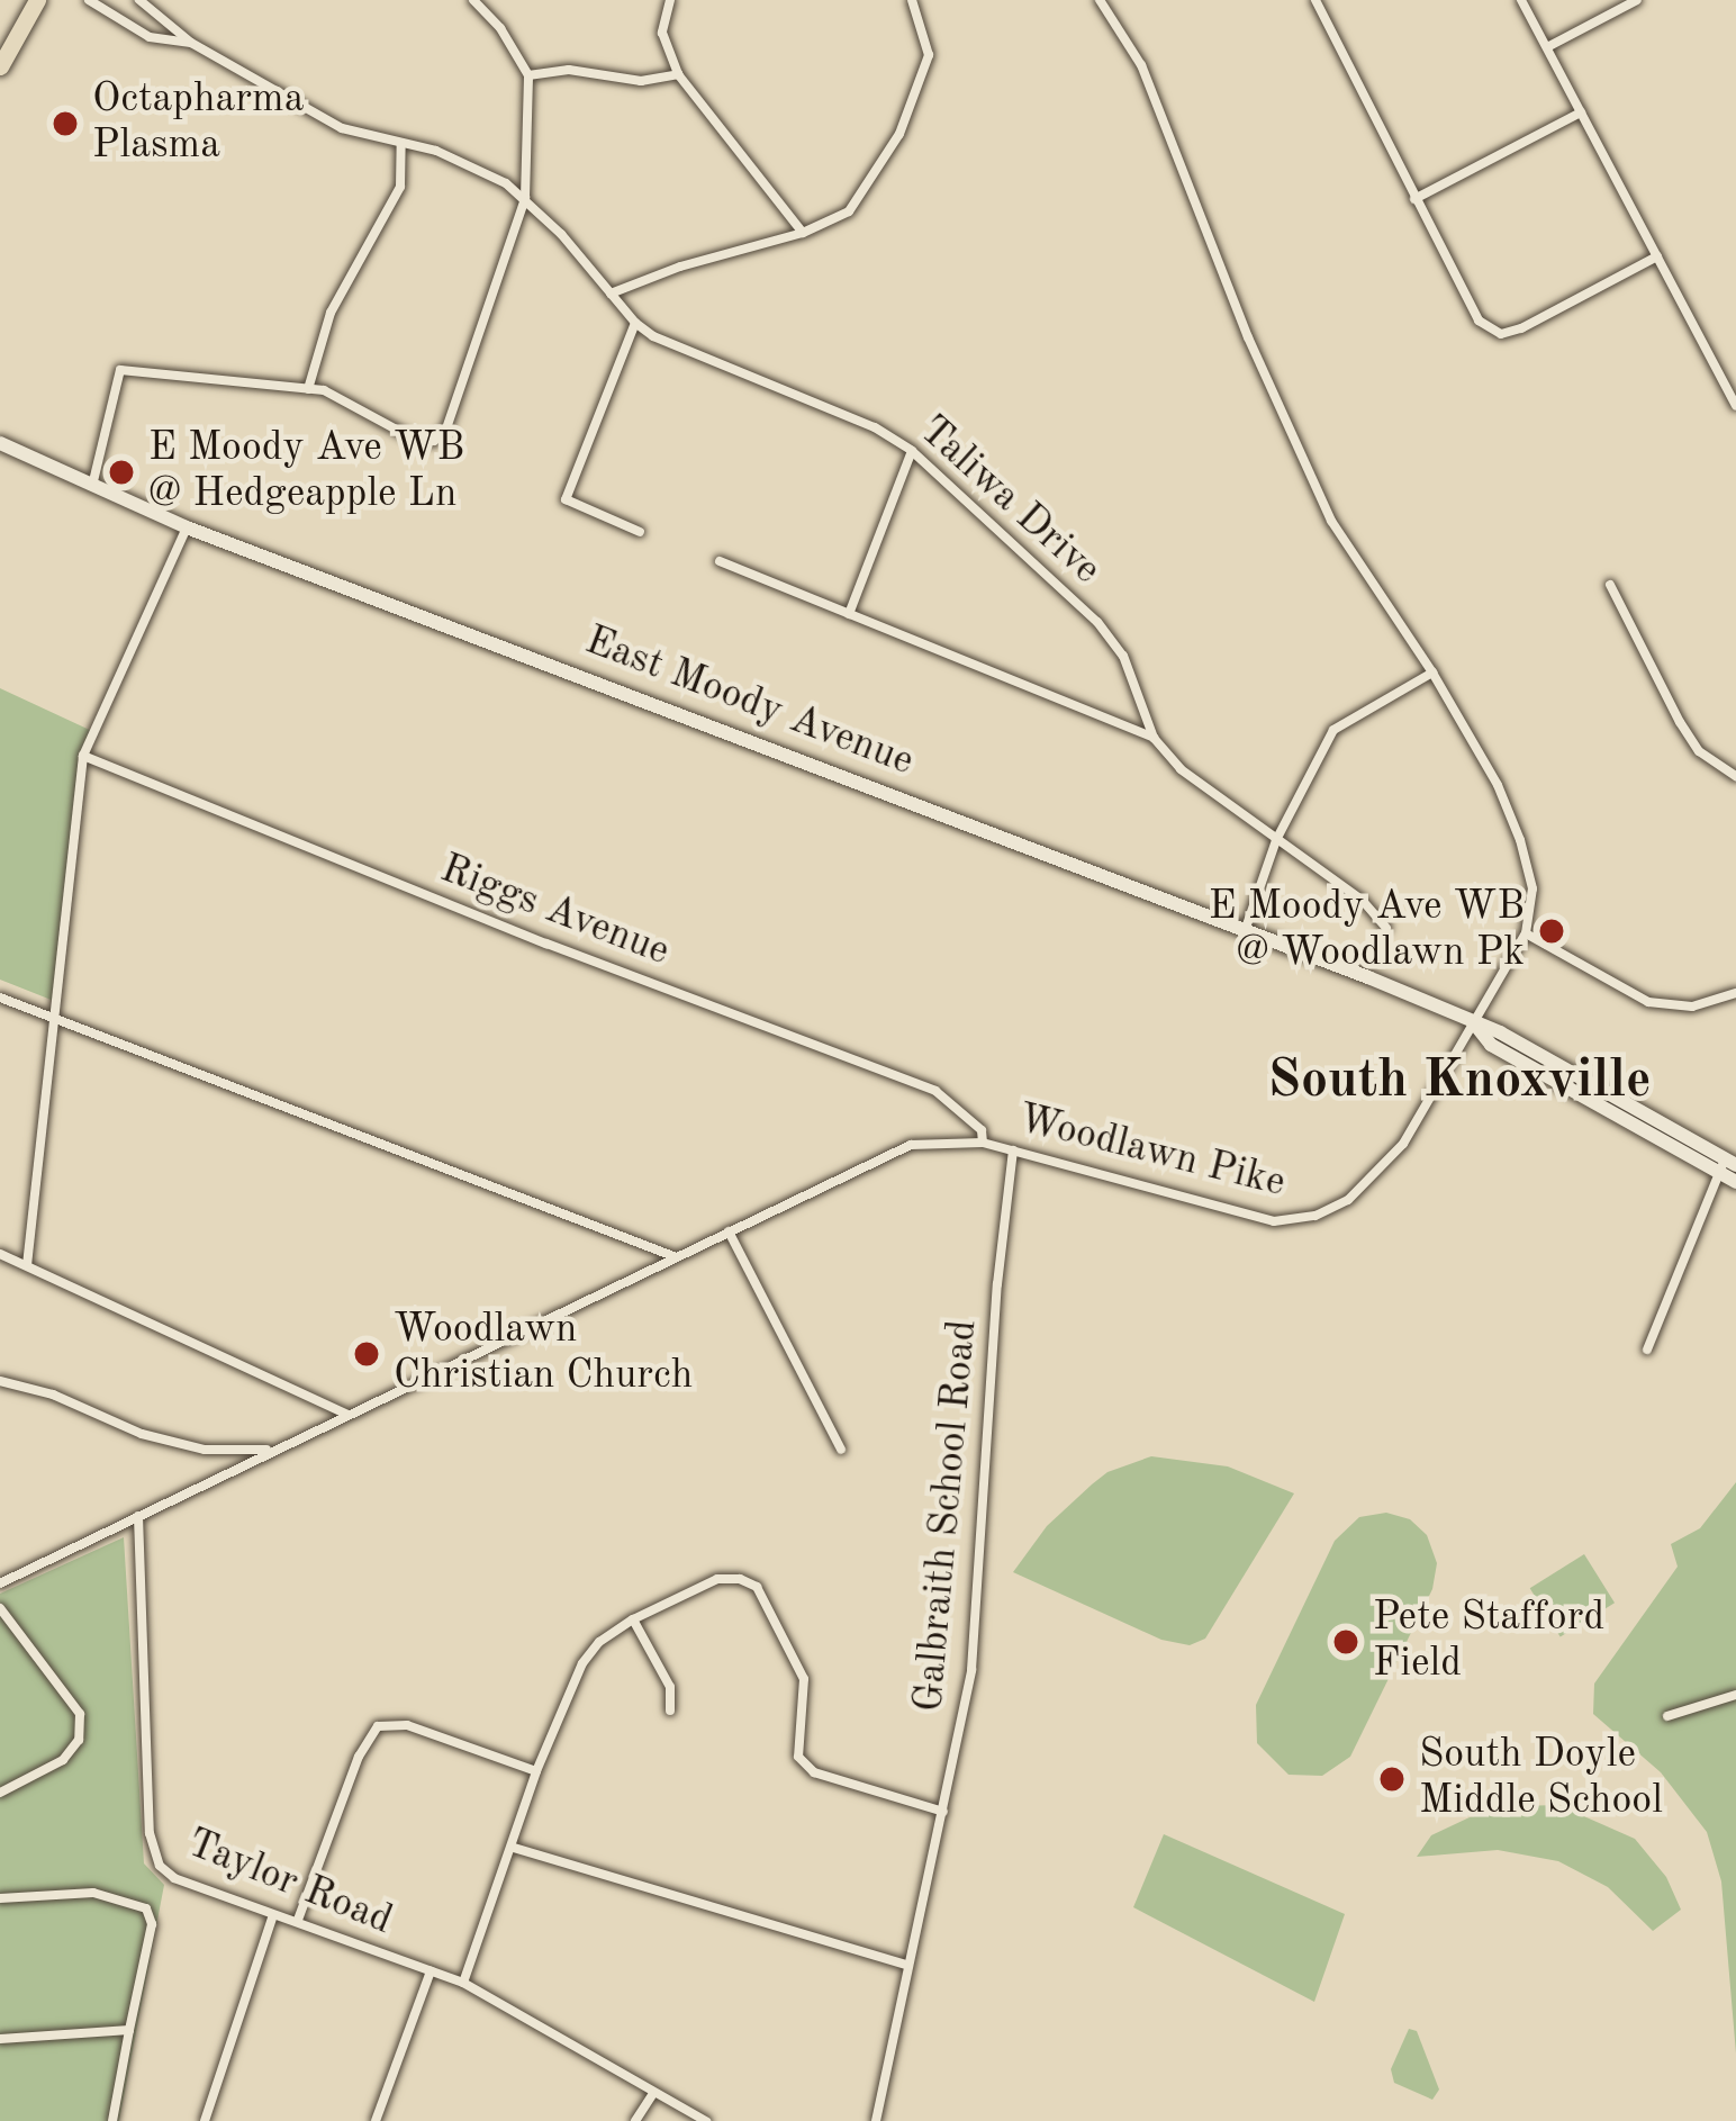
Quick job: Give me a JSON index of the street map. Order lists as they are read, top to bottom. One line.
{"streets":{"main road":["East Moody Avenue"],"street":["Taliwa Drive","Riggs Avenue","Woodlawn Pike","Galbraith School Road","Taylor Road"]},"crossings":[["East Moody Avenue","Woodlawn Pike"],["Riggs Avenue","Woodlawn Pike"],["Woodlawn Pike","Galbraith School Road"],["Woodlawn Pike","Taylor Road"]],"districts":["South Knoxville"],"places":["Octapharma Plasma","E Moody Ave WB @ Hedgeapple Ln","E Moody Ave WB @ Woodlawn Pk","Woodlawn Christian Church","Pete Stafford Field","South Doyle Middle School"]}
